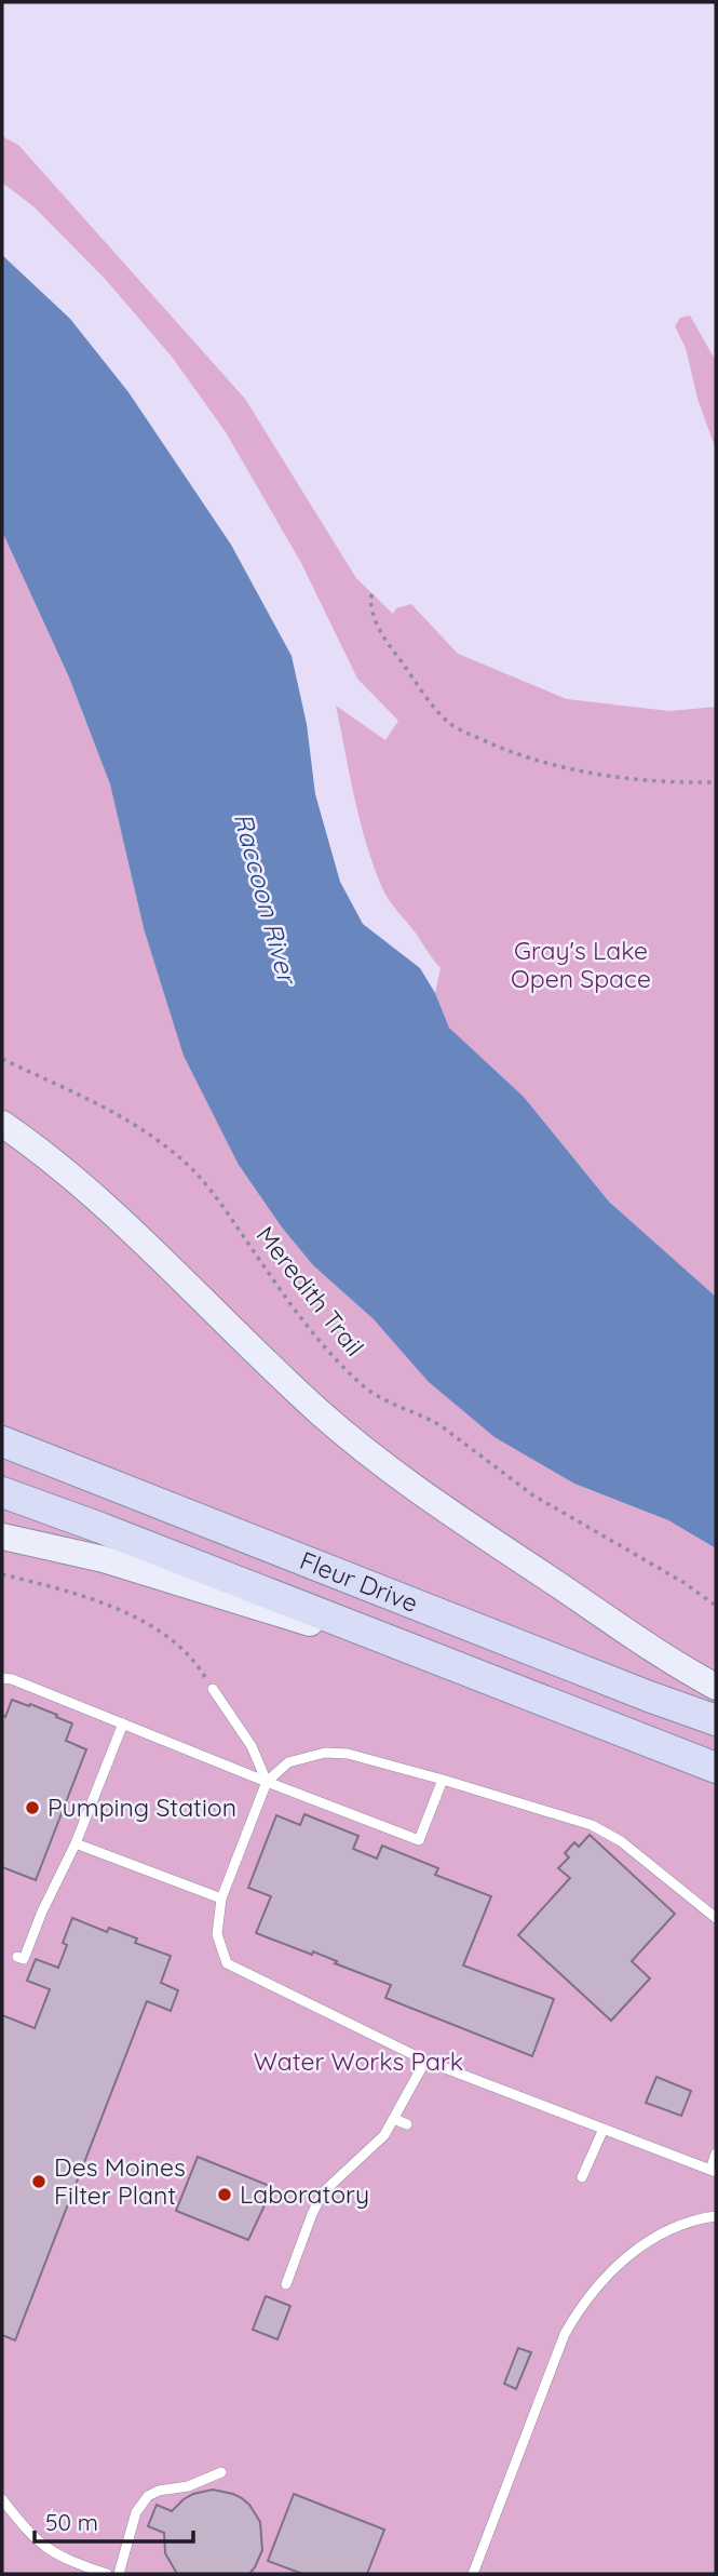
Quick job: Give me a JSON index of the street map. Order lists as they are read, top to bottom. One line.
{"streets":{"main road":["Fleur Drive"],"path":["Meredith Trail"]},"water":["Raccoon River"],"parks":["Gray's Lake Open Space","Water Works Park"],"places":["Pumping Station","Des Moines Filter Plant","Laboratory"],"scale_bar":"50 m"}
